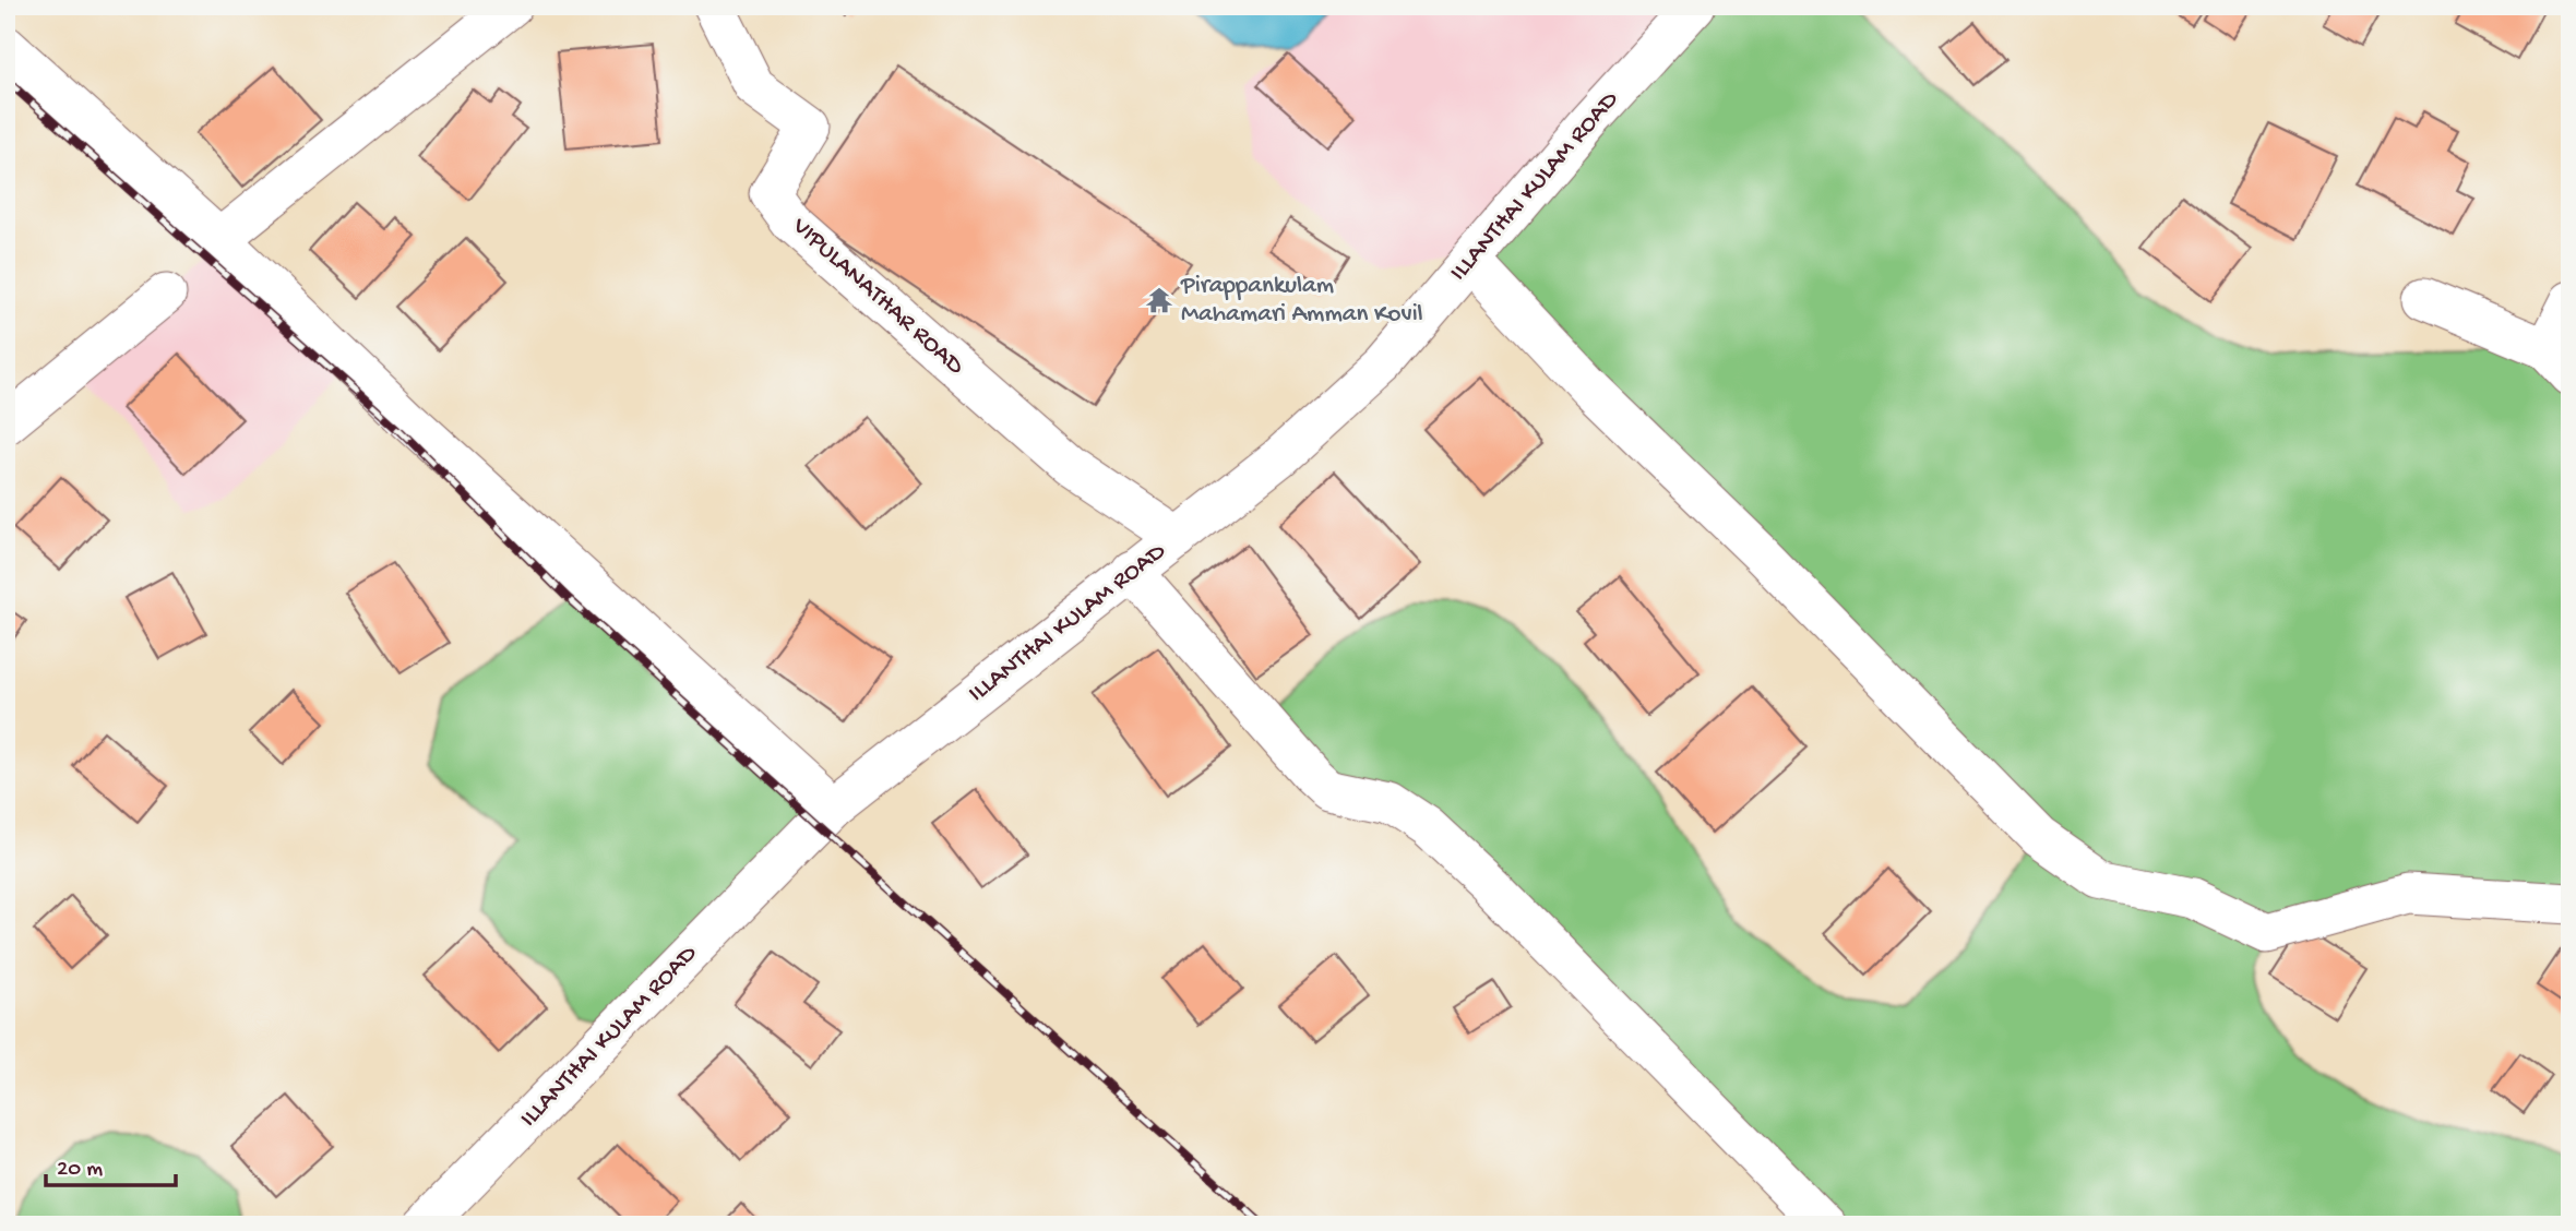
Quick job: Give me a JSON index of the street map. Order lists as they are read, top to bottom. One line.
{"streets":{"street":["ILLANTHAI KULAM ROAD","VIPULANATHAR ROAD"]},"crossings":[["ILLANTHAI KULAM ROAD","VIPULANATHAR ROAD"]],"places":{"temple":["Pirappankulam Mahamari Amman Kovil"]},"scale_bar":"20 m"}
